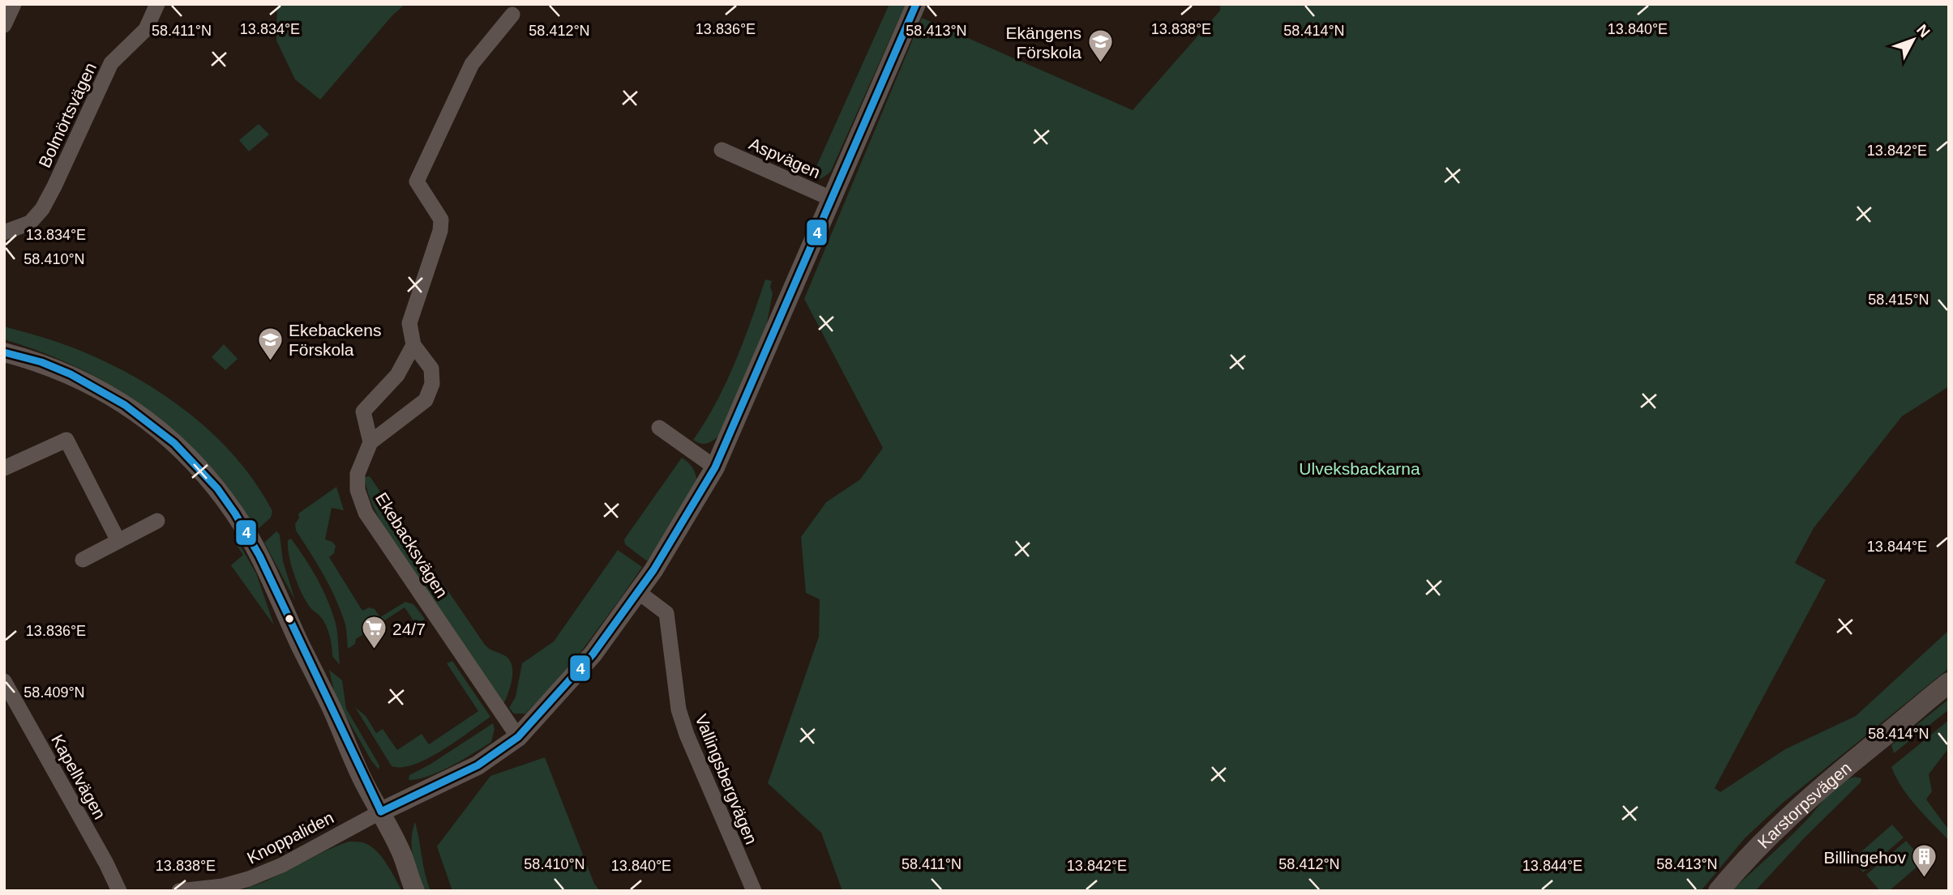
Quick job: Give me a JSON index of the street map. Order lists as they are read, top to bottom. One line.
{"streets":{"main road":["Karstorpsvägen"],"street":["Bolmörtsvägen","Aspvägen","Ekebacksvägen","Kapellvägen","Vallingsbergvägen","Knoppaliden"]},"parks":["Ulveksbackarna"],"places":{"school or university":["Ekängens Förskola","Ekebackens Förskola"],"supermarket":["24/7"],"building":["Billingehov"]},"lines":["transit line 4"],"north":"top right","coordinates":["13.834°E","13.836°E","13.838°E","13.840°E","58.414°N","58.411°N","58.412°N","58.413°N","13.842°E","58.410°N","58.415°N","13.844°E","58.409°N"]}
